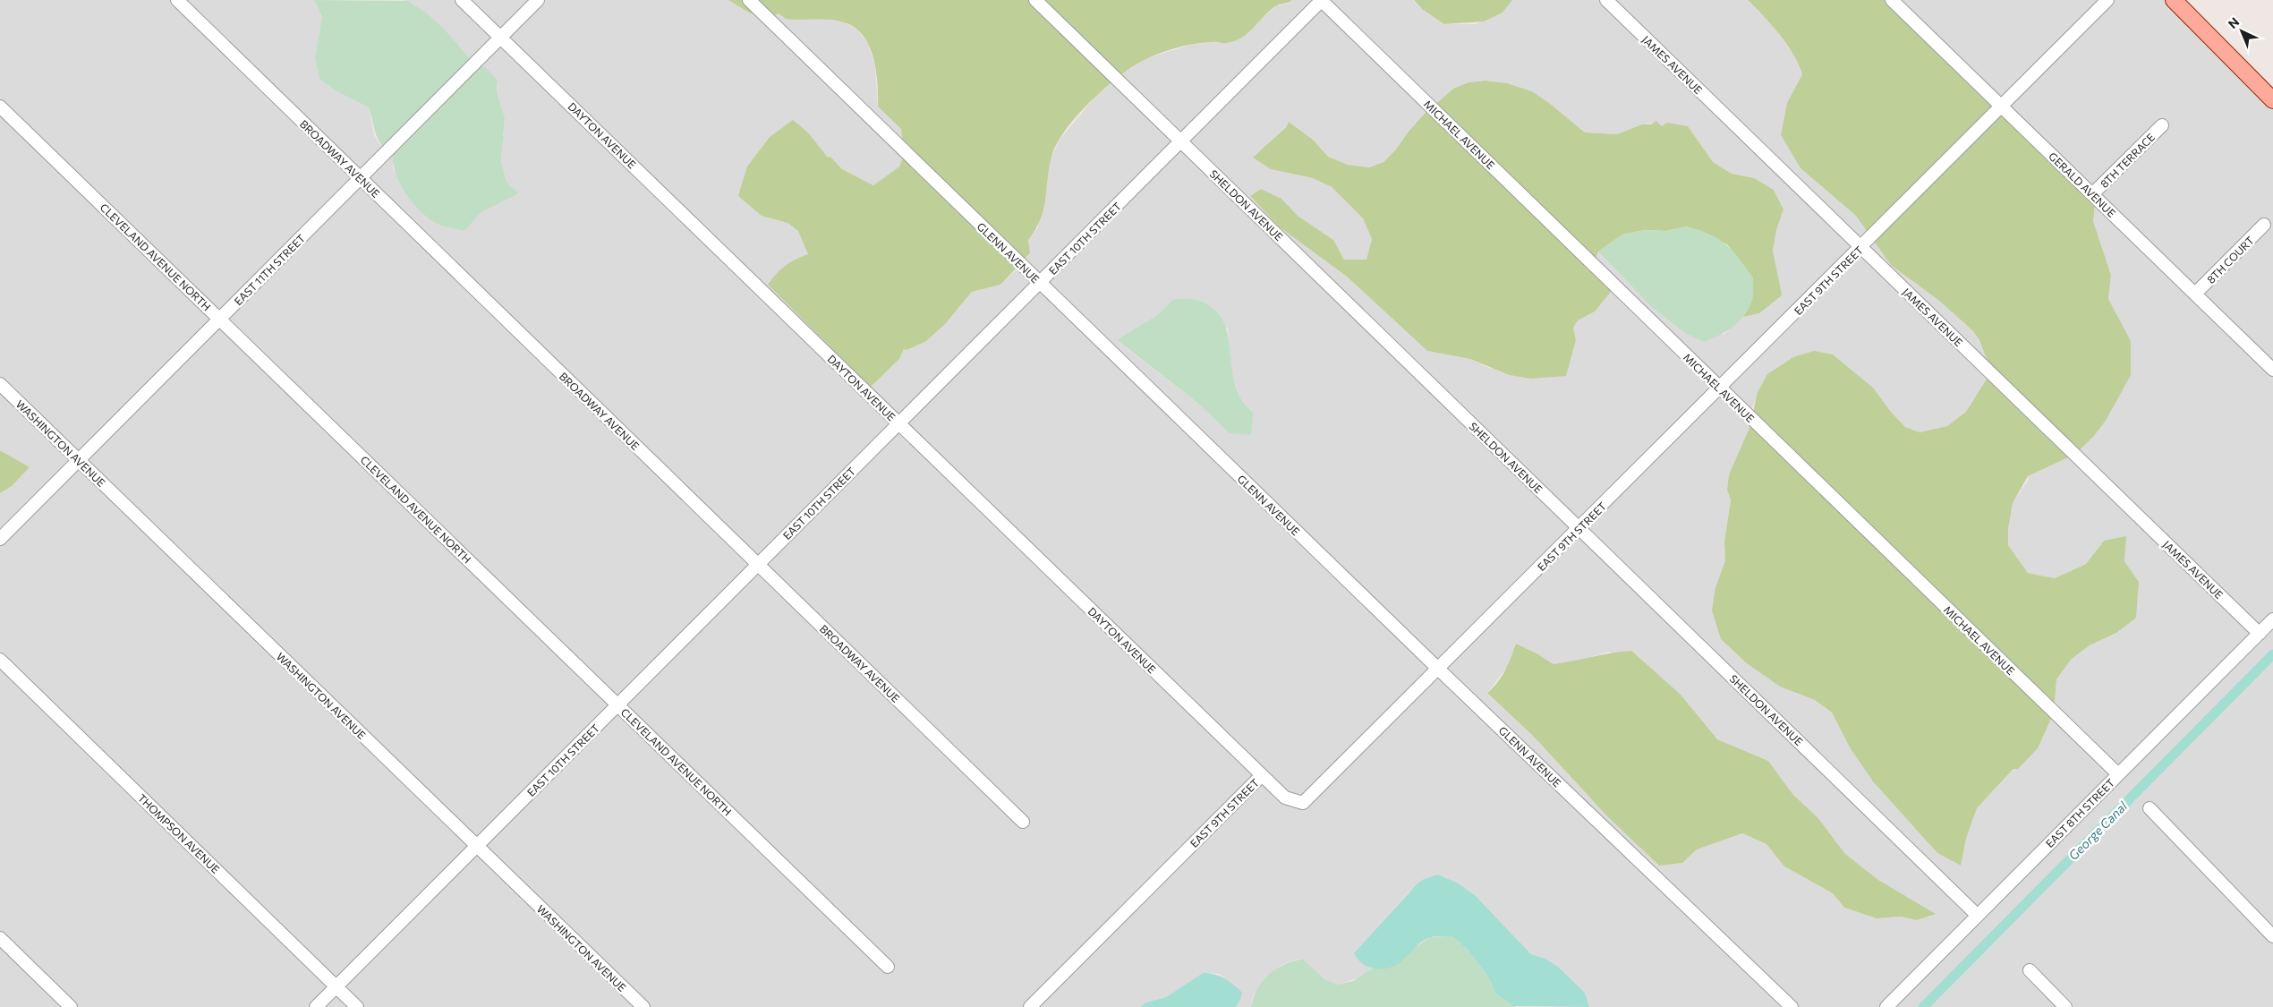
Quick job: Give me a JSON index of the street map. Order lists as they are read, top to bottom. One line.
{"streets":{"street":["JAMES AVENUE","MICHAEL AVENUE","DAYTON AVENUE","BROADWAY AVENUE","8TH TERRACE","GERALD AVENUE","SHELDON AVENUE","EAST 10TH STREET","GLENN AVENUE","CLEVELAND AVENUE NORTH","8TH COURT","EAST 11TH STREET","EAST 9TH STREET","WASHINGTON AVENUE","EAST 8TH STREET","THOMPSON AVENUE"]},"crossings":[["JAMES AVENUE","EAST 9TH STREET"],["JAMES AVENUE","EAST 8TH STREET"],["MICHAEL AVENUE","EAST 10TH STREET"],["MICHAEL AVENUE","EAST 9TH STREET"],["MICHAEL AVENUE","EAST 8TH STREET"],["DAYTON AVENUE","EAST 10TH STREET"],["DAYTON AVENUE","EAST 11TH STREET"],["DAYTON AVENUE","EAST 9TH STREET"],["BROADWAY AVENUE","EAST 10TH STREET"],["BROADWAY AVENUE","EAST 11TH STREET"],["8TH TERRACE","GERALD AVENUE"],["GERALD AVENUE","8TH COURT"],["GERALD AVENUE","EAST 9TH STREET"],["SHELDON AVENUE","EAST 10TH STREET"],["SHELDON AVENUE","EAST 9TH STREET"],["SHELDON AVENUE","EAST 8TH STREET"],["EAST 10TH STREET","GLENN AVENUE"],["EAST 10TH STREET","CLEVELAND AVENUE NORTH"],["EAST 10TH STREET","WASHINGTON AVENUE"],["EAST 10TH STREET","THOMPSON AVENUE"],["GLENN AVENUE","EAST 9TH STREET"],["CLEVELAND AVENUE NORTH","EAST 11TH STREET"],["EAST 11TH STREET","WASHINGTON AVENUE"]],"water":["George Canal"],"north":"top left"}
